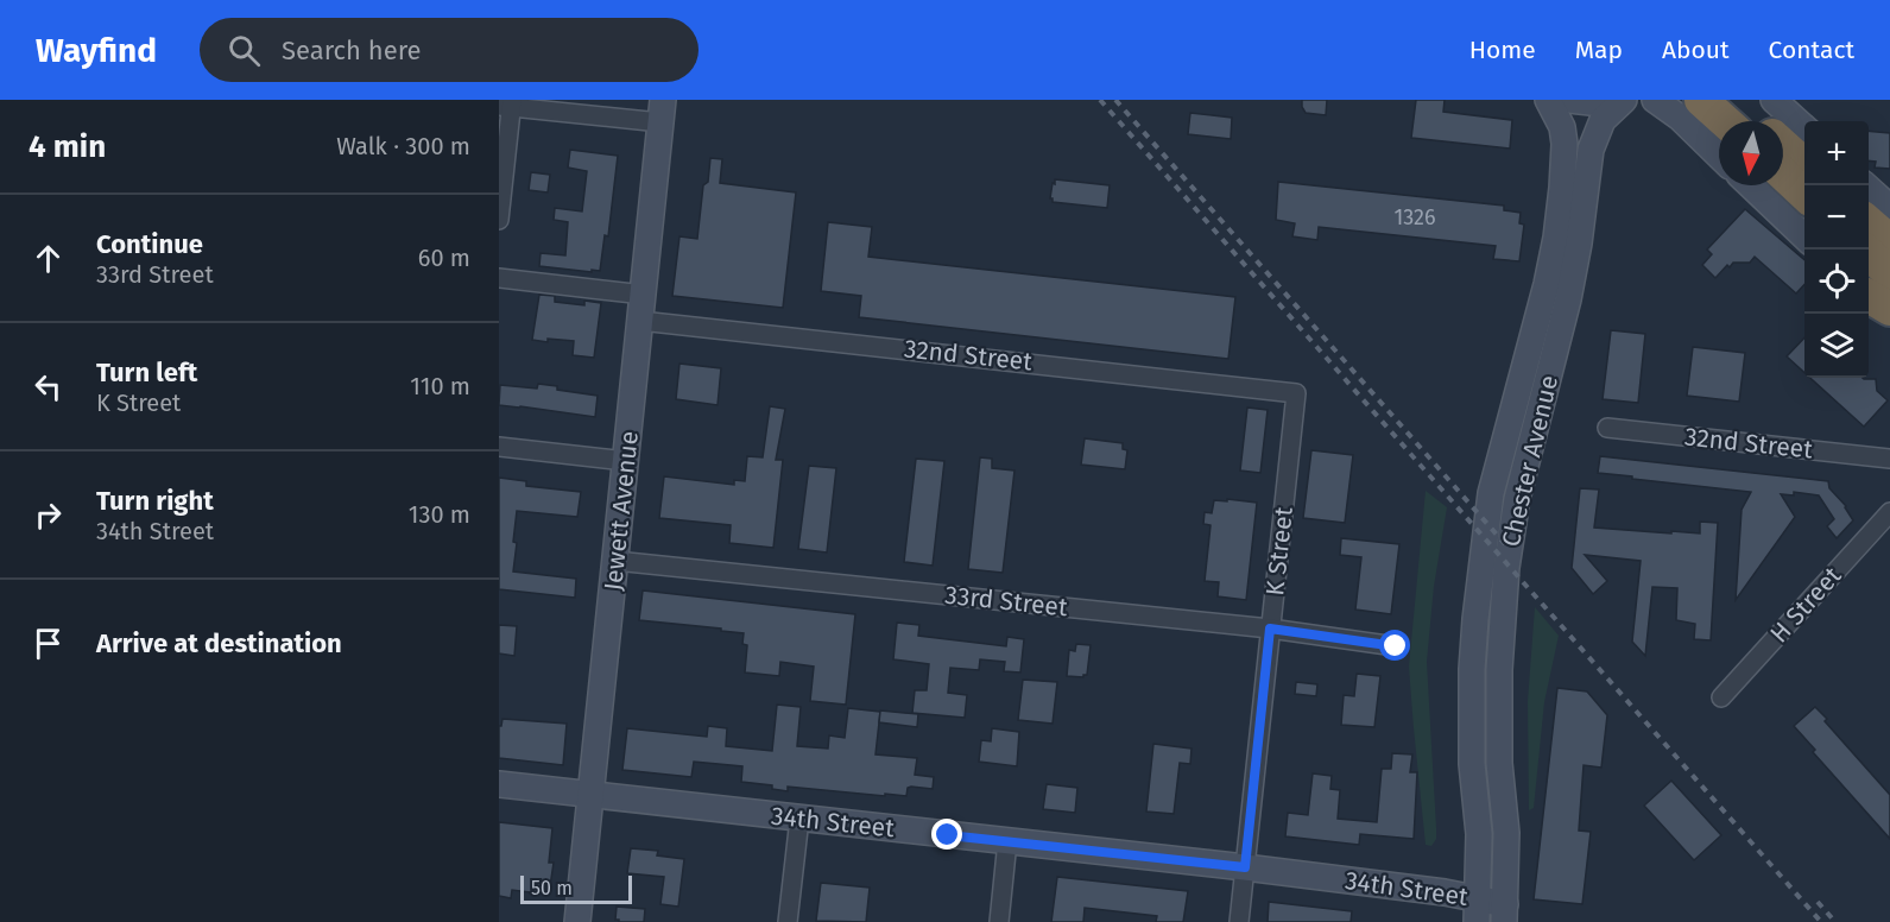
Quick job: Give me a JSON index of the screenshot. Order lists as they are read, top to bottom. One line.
{"streets":{"main road":["Chester Avenue","Jewett Avenue","34th Street"],"street":["32nd Street","K Street","33rd Street","H Street"]},"crossings":[["32nd Street","Jewett Avenue"],["32nd Street","K Street"],["Chester Avenue","34th Street"],["Jewett Avenue","33rd Street"],["Jewett Avenue","34th Street"],["K Street","33rd Street"],["K Street","34th Street"]],"house_numbers":["1326"],"scale_bar":"50 m","north":"bottom","page":{"header":"Wayfind","search":"Search here","nav":["Home","Map","About","Contact"],"heading":["4 min","Walk · 300 m"],"map_buttons":["+","−"],"list":[["Continue","33rd Street","60 m"],["Turn left","K Street","110 m"],["Turn right","34th Street","130 m"],"Arrive at destination"],"scale":"50 m"}}
